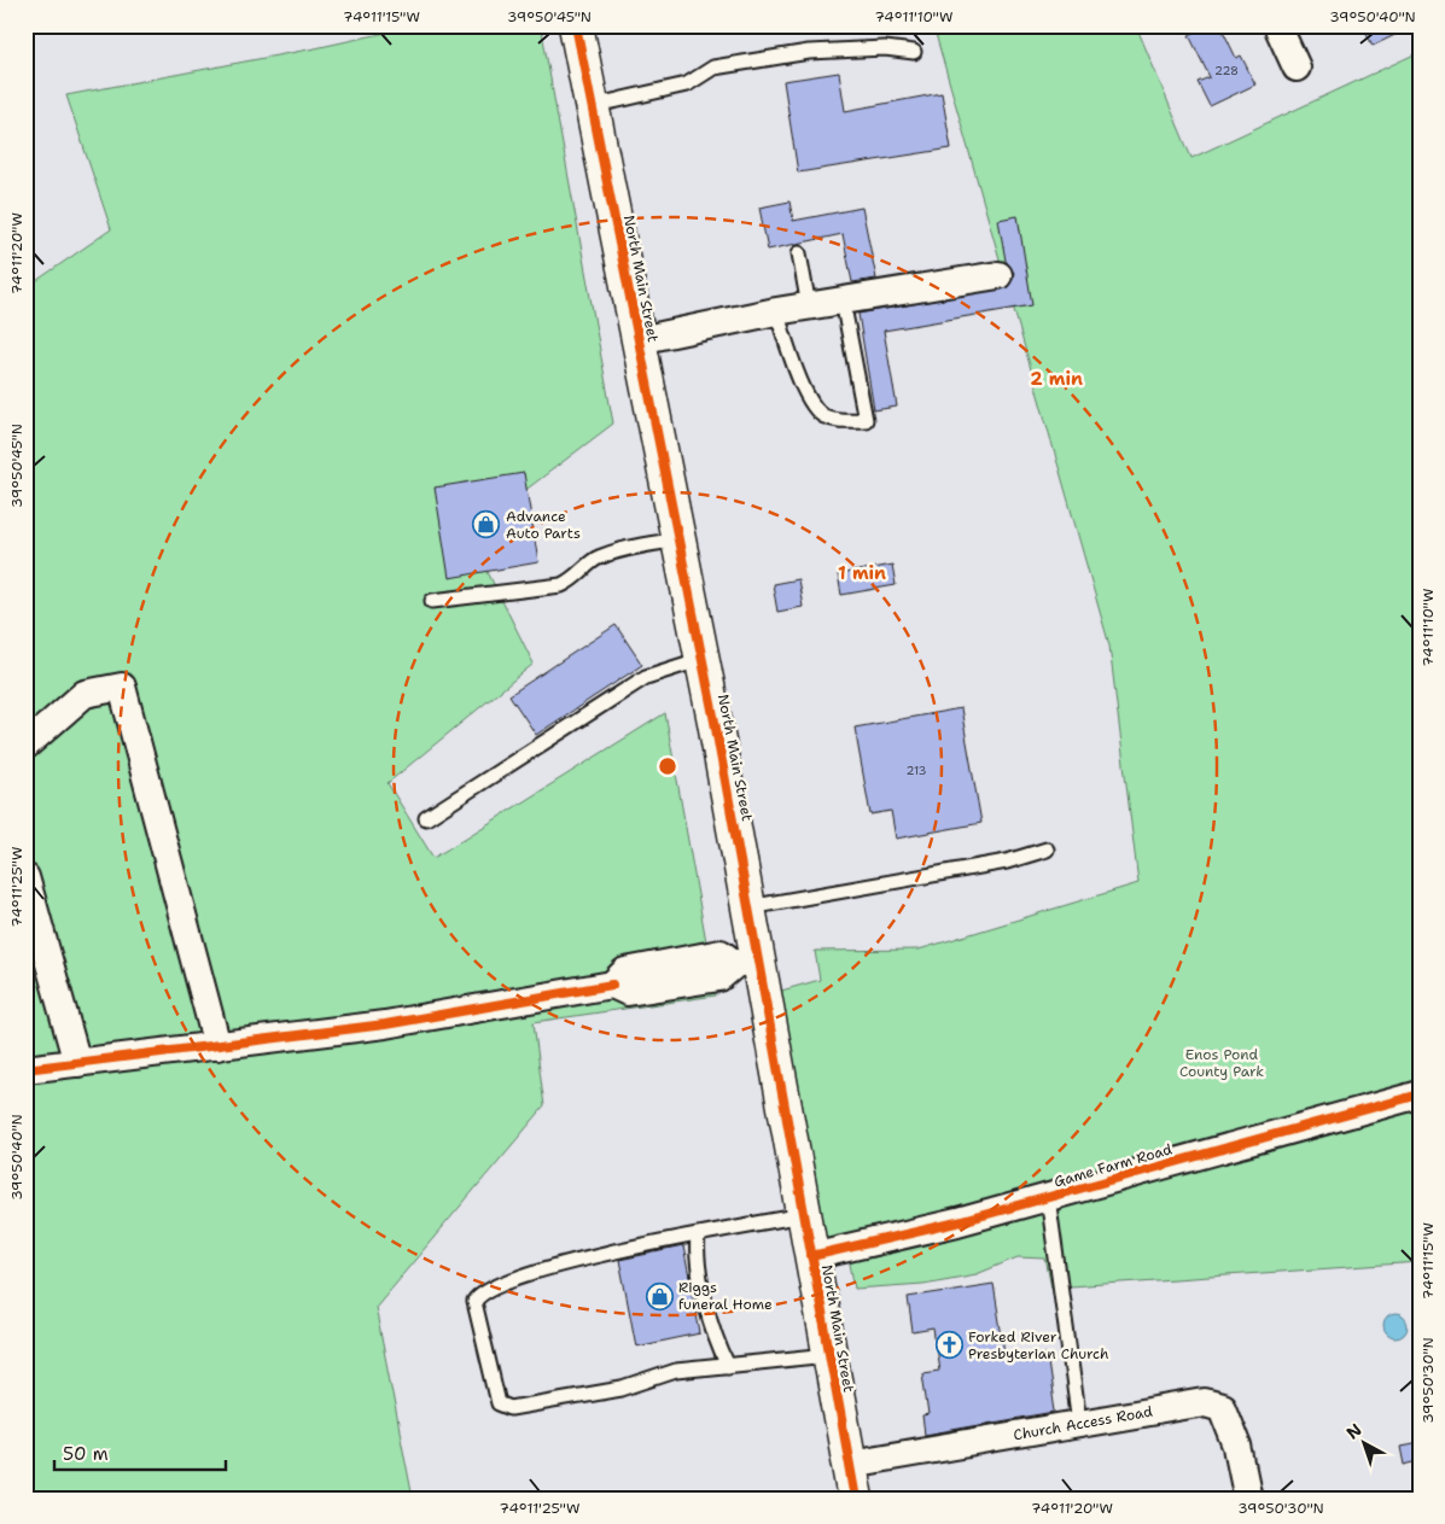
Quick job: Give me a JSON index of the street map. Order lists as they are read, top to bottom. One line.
{"streets":{"highway":["North Main Street"],"street":["Game Farm Road","Church Access Road"]},"crossings":[["North Main Street","Game Farm Road"],["North Main Street","Church Access Road"]],"parks":["Enos Pond County Park"],"places":{"shop":["Advance Auto Parts","Riggs funeral Home"],"church":["Forked River Presbyterian Church"]},"house_numbers":["228","213"],"scale_bar":"50 m","north":"top left","coordinates":["74°11'15\"W","39°50'45\"N","74°11'10\"W","39°50'40\"N","74°11'20\"W","74°11'25\"W","39°50'30\"N"],"rings":["2 min","1 min"]}
